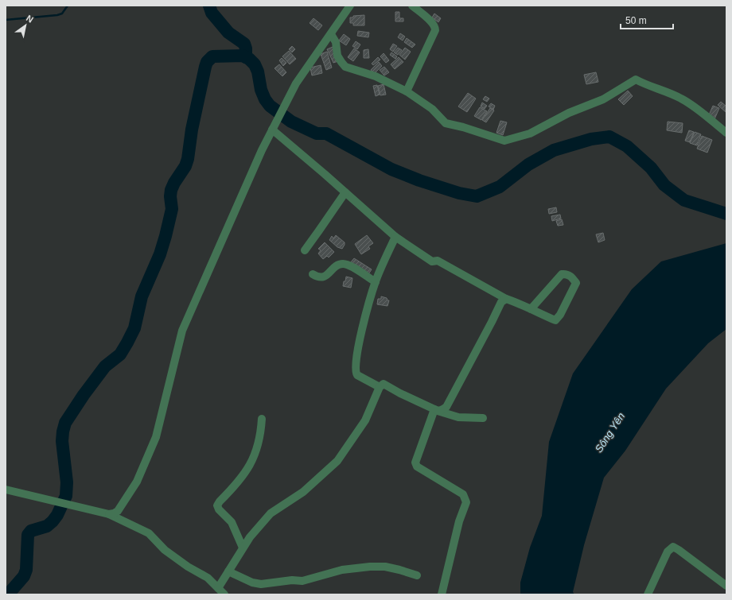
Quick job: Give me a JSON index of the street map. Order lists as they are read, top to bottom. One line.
{"water":["Sông Yên"],"scale_bar":"50 m","north":"top right"}
